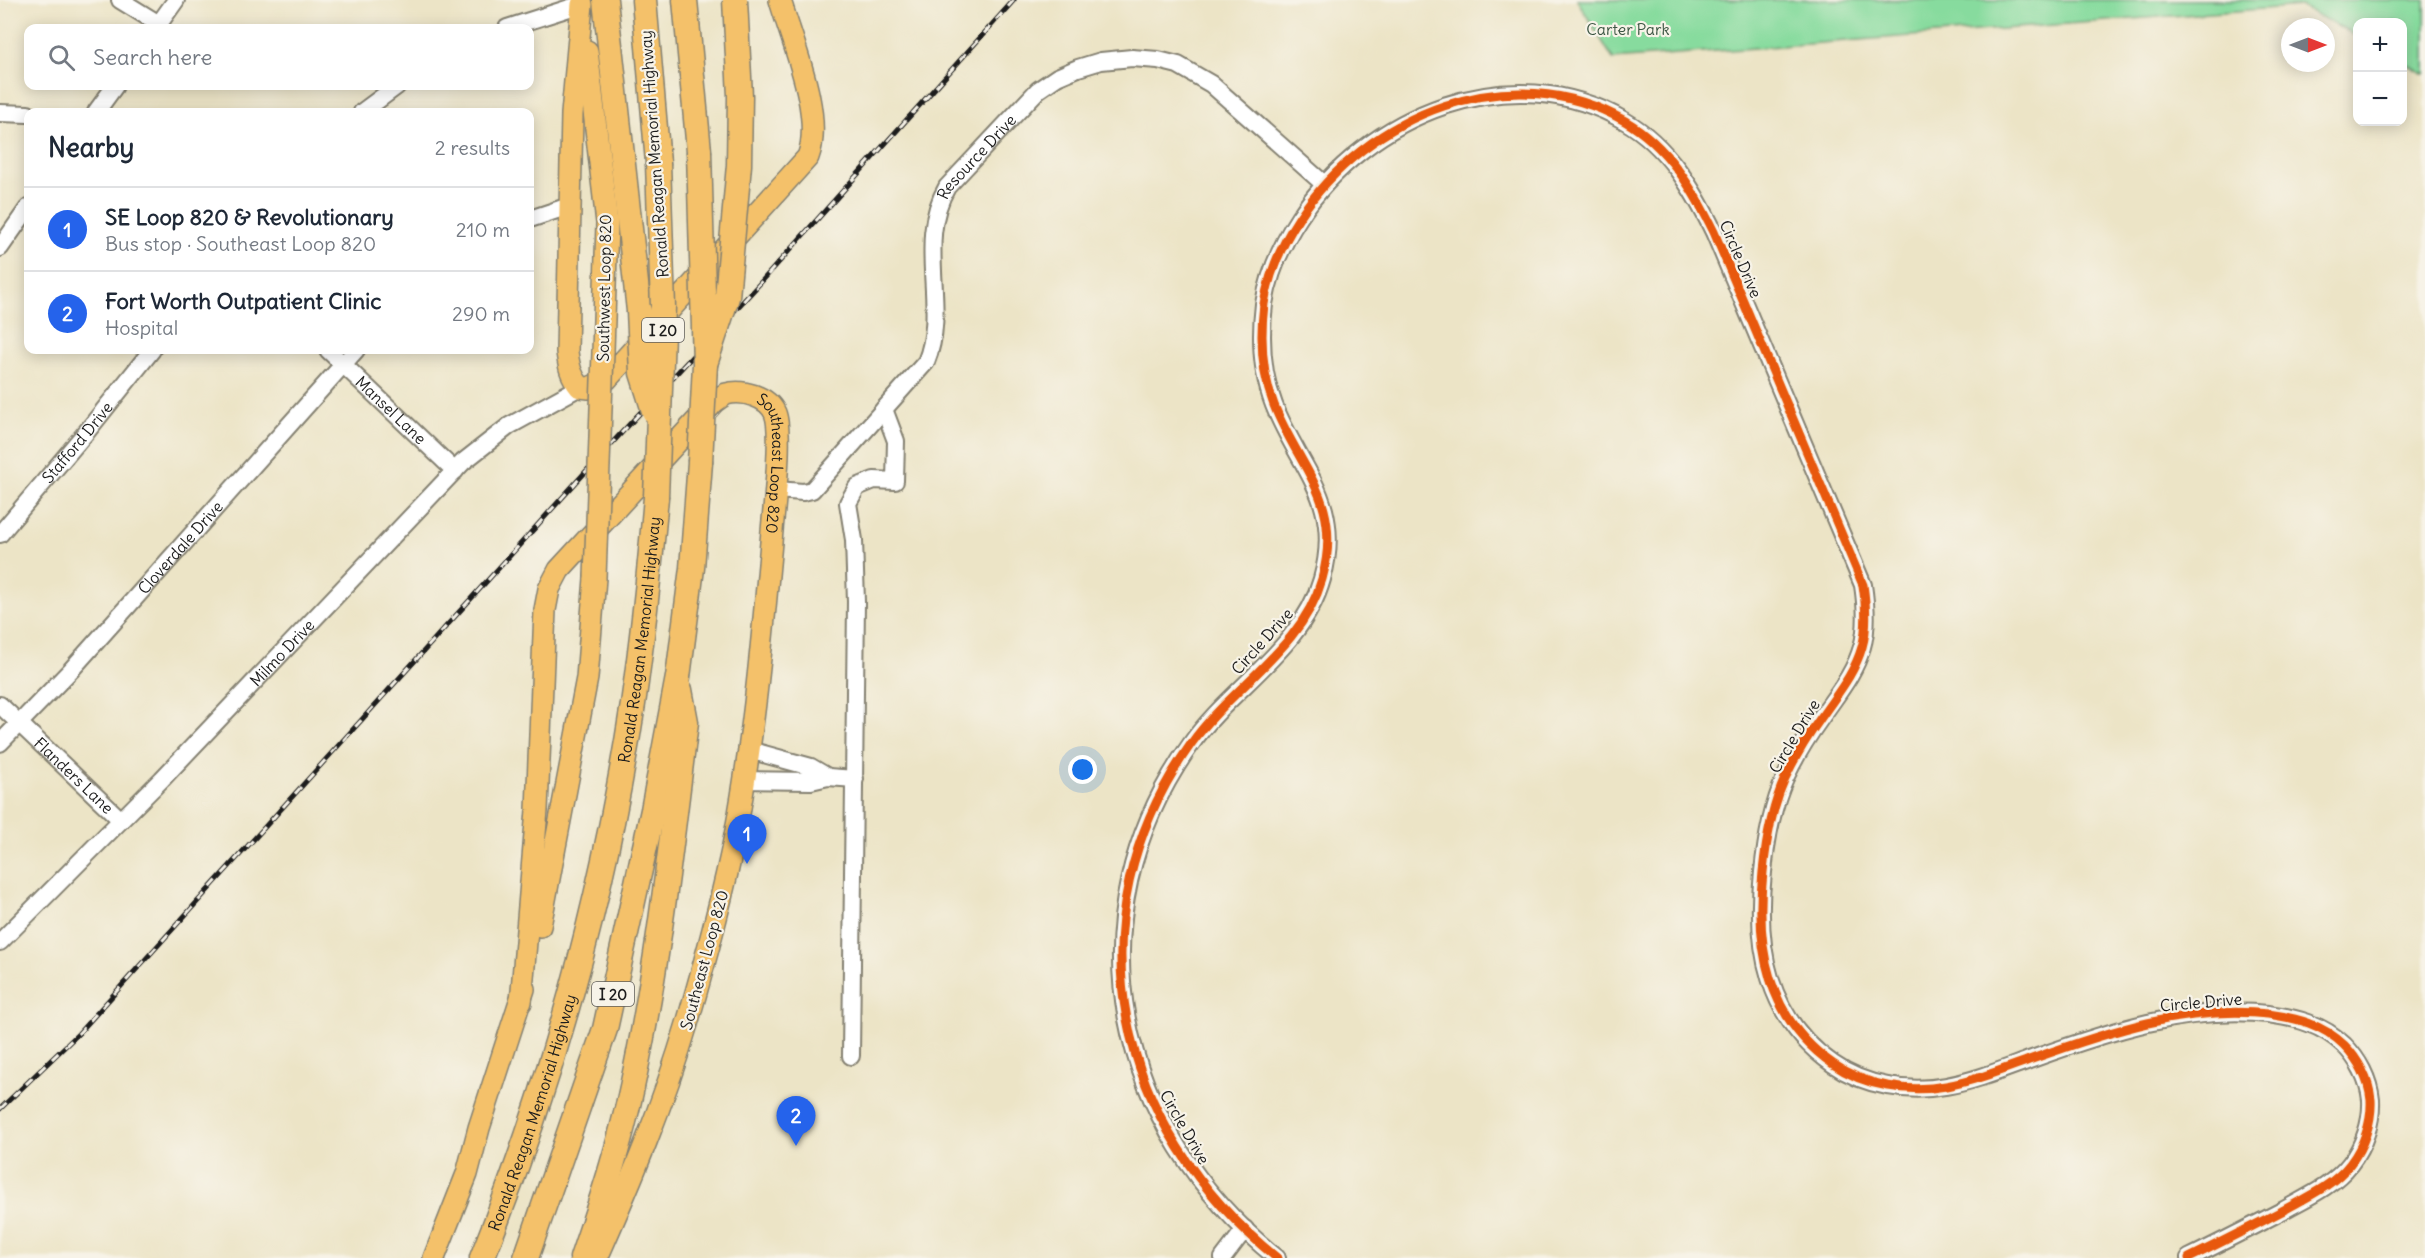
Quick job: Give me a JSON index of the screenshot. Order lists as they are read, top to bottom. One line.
{"streets":{"highway":["Ronald Reagan Memorial Highway","I 20"],"main road":["Southwest Loop 820","Southeast Loop 820"],"street":["Resource Drive","Circle Drive","Mansel Lane","Stafford Drive","Cloverdale Drive","Milmo Drive","Flanders Lane"]},"crossings":[["Resource Drive","Circle Drive"],["Resource Drive","Southeast Loop 820"],["Southwest Loop 820","Southeast Loop 820"],["Mansel Lane","Cloverdale Drive"],["Mansel Lane","Milmo Drive"],["Cloverdale Drive","Flanders Lane"],["Milmo Drive","Flanders Lane"]],"parks":["Carter Park"],"north":"right","page":{"map_buttons":["+","−"],"search":"Search here","heading":["Nearby","2 results"],"list":[{"mark":"1","name":"SE Loop 820 & Revolutionary","note":"Bus stop · Southeast Loop 820","value":"210 m"},{"mark":"2","name":"Fort Worth Outpatient Clinic","note":"Hospital","value":"290 m"}],"pins":["1","2"]}}
